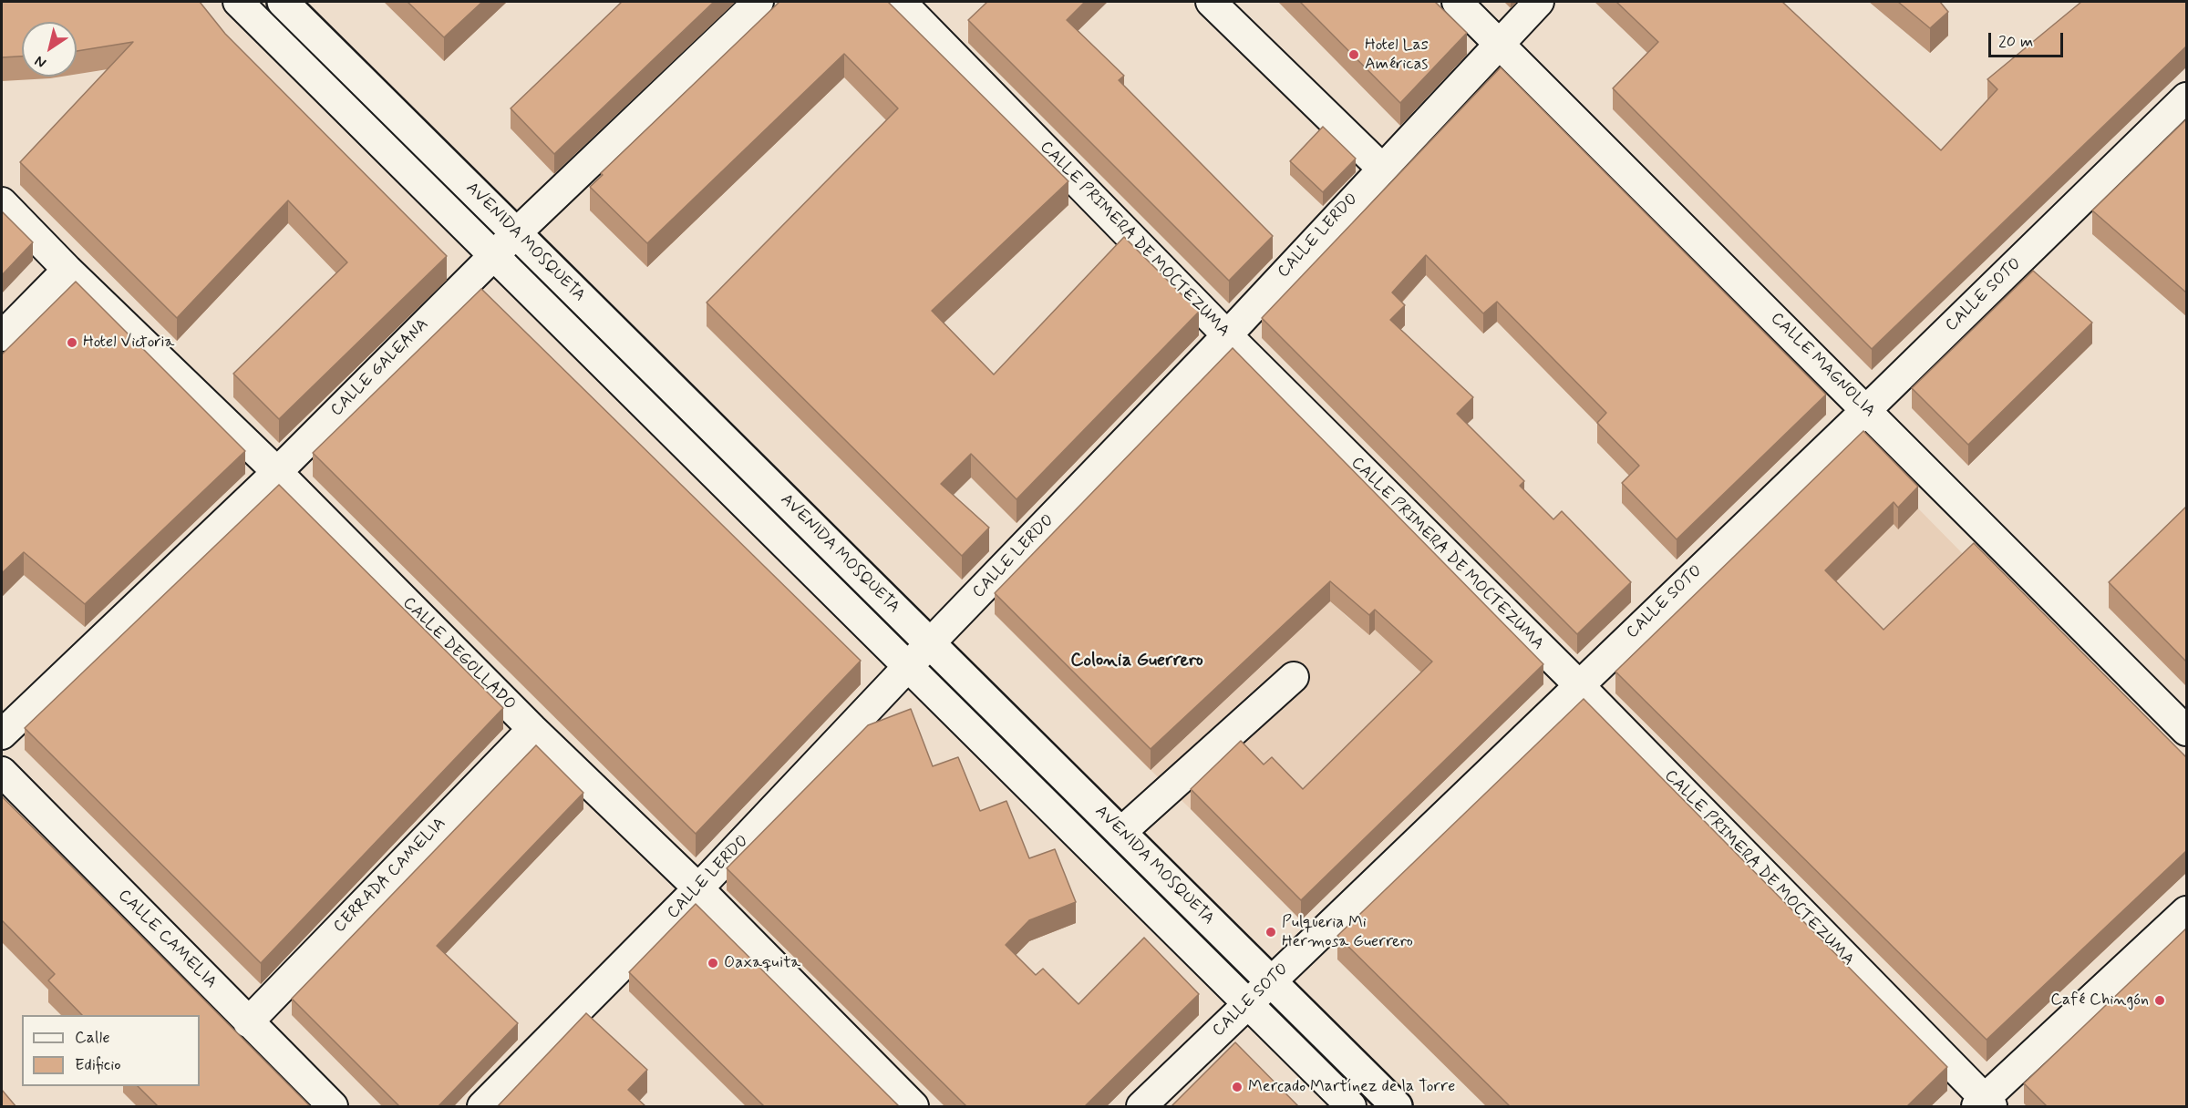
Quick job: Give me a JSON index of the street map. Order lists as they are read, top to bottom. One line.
{"streets":{"main road":["AVENIDA MOSQUETA"],"street":["CALLE LERDO","CALLE PRIMERA DE MOCTEZUMA","CALLE SOTO","CALLE MAGNOLIA","CALLE GALEANA","CALLE DEGOLLADO","CERRADA CAMELIA","CALLE CAMELIA"]},"crossings":[["CALLE LERDO","CALLE PRIMERA DE MOCTEZUMA"],["CALLE LERDO","AVENIDA MOSQUETA"],["CALLE LERDO","CALLE MAGNOLIA"],["CALLE LERDO","CALLE DEGOLLADO"],["CALLE PRIMERA DE MOCTEZUMA","CALLE SOTO"],["AVENIDA MOSQUETA","CALLE SOTO"],["AVENIDA MOSQUETA","CALLE GALEANA"],["CALLE SOTO","CALLE MAGNOLIA"],["CALLE GALEANA","CALLE DEGOLLADO"],["CALLE DEGOLLADO","CERRADA CAMELIA"],["CERRADA CAMELIA","CALLE CAMELIA"]],"districts":["Colonia Guerrero"],"places":["Hotel Las Américas","Hotel Victoria","Pulqueria Mi Hermosa Guerrero","Oaxaquita","Café Chingón","Mercado Martínez de la Torre"],"legend":["Calle","Edificio"],"scale_bar":"20 m","north":"bottom left"}
